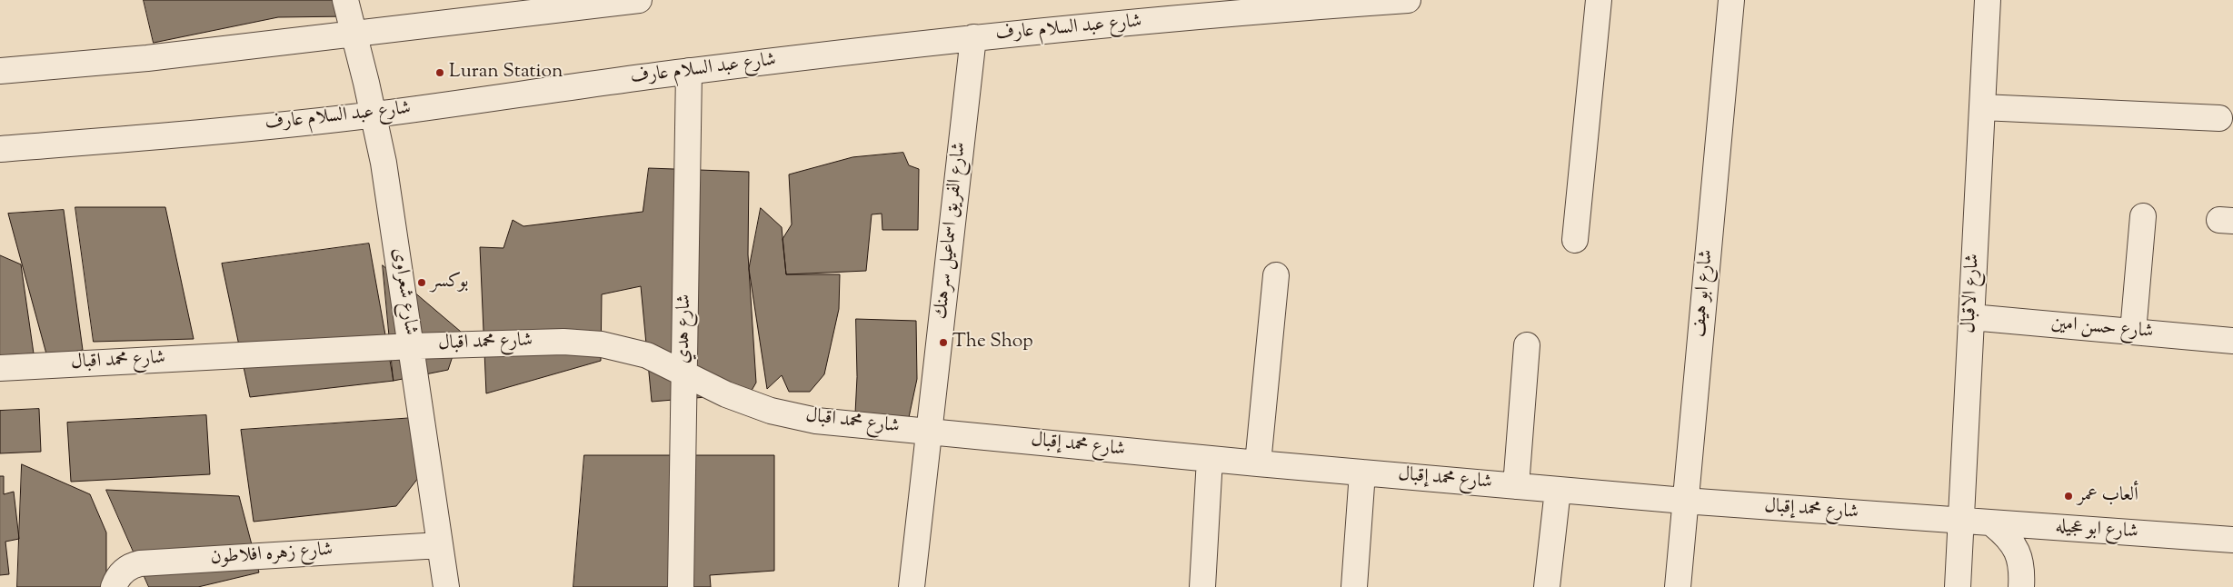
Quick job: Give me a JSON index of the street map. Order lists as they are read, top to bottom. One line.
{"streets":{"street":["شارع عبد السلام عارف","شارع الفريق اسماعيل سرهنك","شارع شعراوى","شارع ابو هيف","شارع الاقبال","شارع هدي","شارع حسن امين","شارع محمد اقبال","شارع محمد إقبال","شارع ابو عجيله","شارع زهره افلاطون"]},"crossings":[["شارع عبد السلام عارف","شارع الفريق اسماعيل سرهنك"],["شارع عبد السلام عارف","شارع شعراوى"],["شارع عبد السلام عارف","شارع هدي"],["شارع الفريق اسماعيل سرهنك","شارع محمد اقبال"],["شارع الفريق اسماعيل سرهنك","شارع محمد إقبال"],["شارع شعراوى","شارع محمد اقبال"],["شارع شعراوى","شارع زهره افلاطون"],["شارع ابو هيف","شارع محمد إقبال"],["شارع الاقبال","شارع حسن امين"],["شارع الاقبال","شارع محمد إقبال"],["شارع الاقبال","شارع ابو عجيله"],["شارع هدي","شارع محمد اقبال"],["شارع محمد اقبال","شارع محمد إقبال"],["شارع محمد إقبال","شارع ابو عجيله"]],"places":["Luran Station","بوكسر","The Shop","ألعاب عمر"]}
